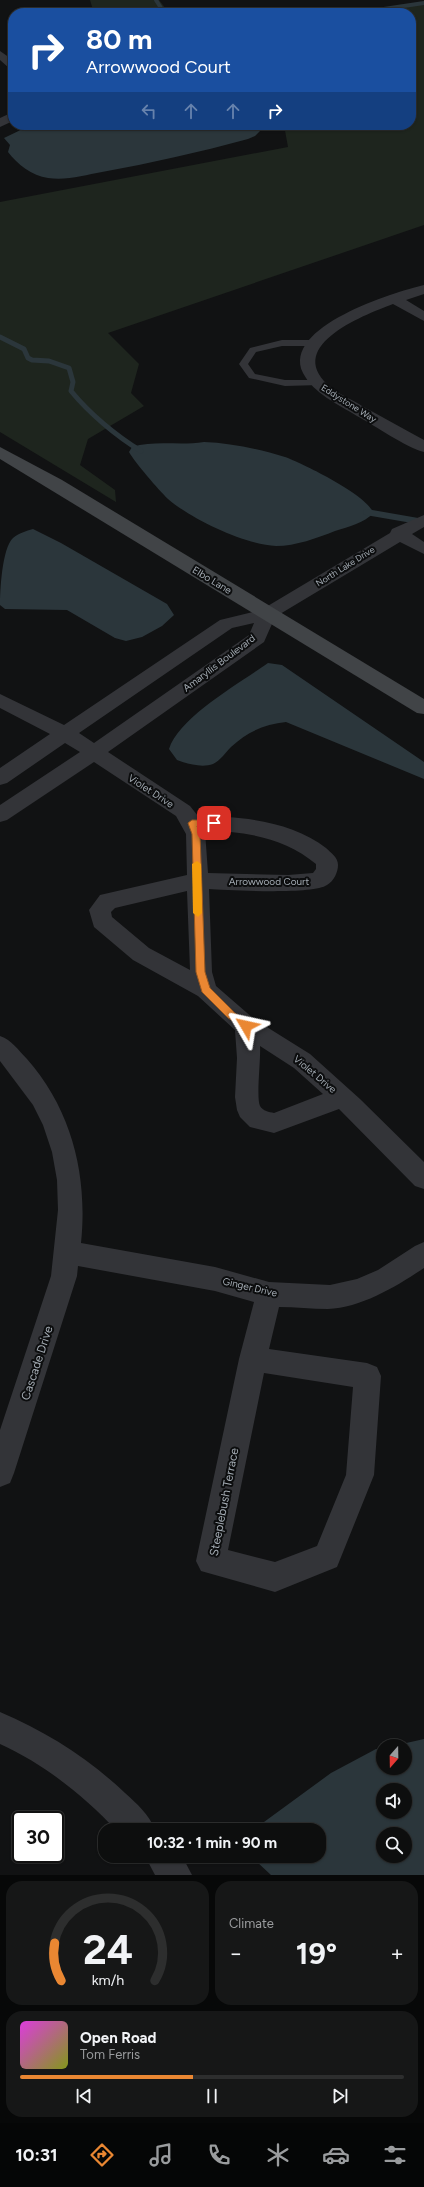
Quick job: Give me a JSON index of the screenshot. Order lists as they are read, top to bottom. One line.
{"streets":{"street":["Eddystone Way","North Lake Drive","Elbo Lane","Amaryllis Boulevard","Violet Drive","Arrowwood Court","Ginger Drive","Cascade Drive","Steeplebush Terrace"]},"crossings":[["North Lake Drive","Elbo Lane"],["North Lake Drive","Amaryllis Boulevard"],["Elbo Lane","Amaryllis Boulevard"],["Amaryllis Boulevard","Violet Drive"],["Violet Drive","Arrowwood Court"],["Ginger Drive","Cascade Drive"],["Ginger Drive","Steeplebush Terrace"]],"north":"bottom","page":{"turn":["80 m","Arrowwood Court"],"limit":"30","trip":"10:32 · 1 min · 90 m","tile":"Climate","heat":["−","19°","+"],"song":["Open Road","Tom Ferris"],"tabs":"10:31","gauge":["24","km/h"]}}
